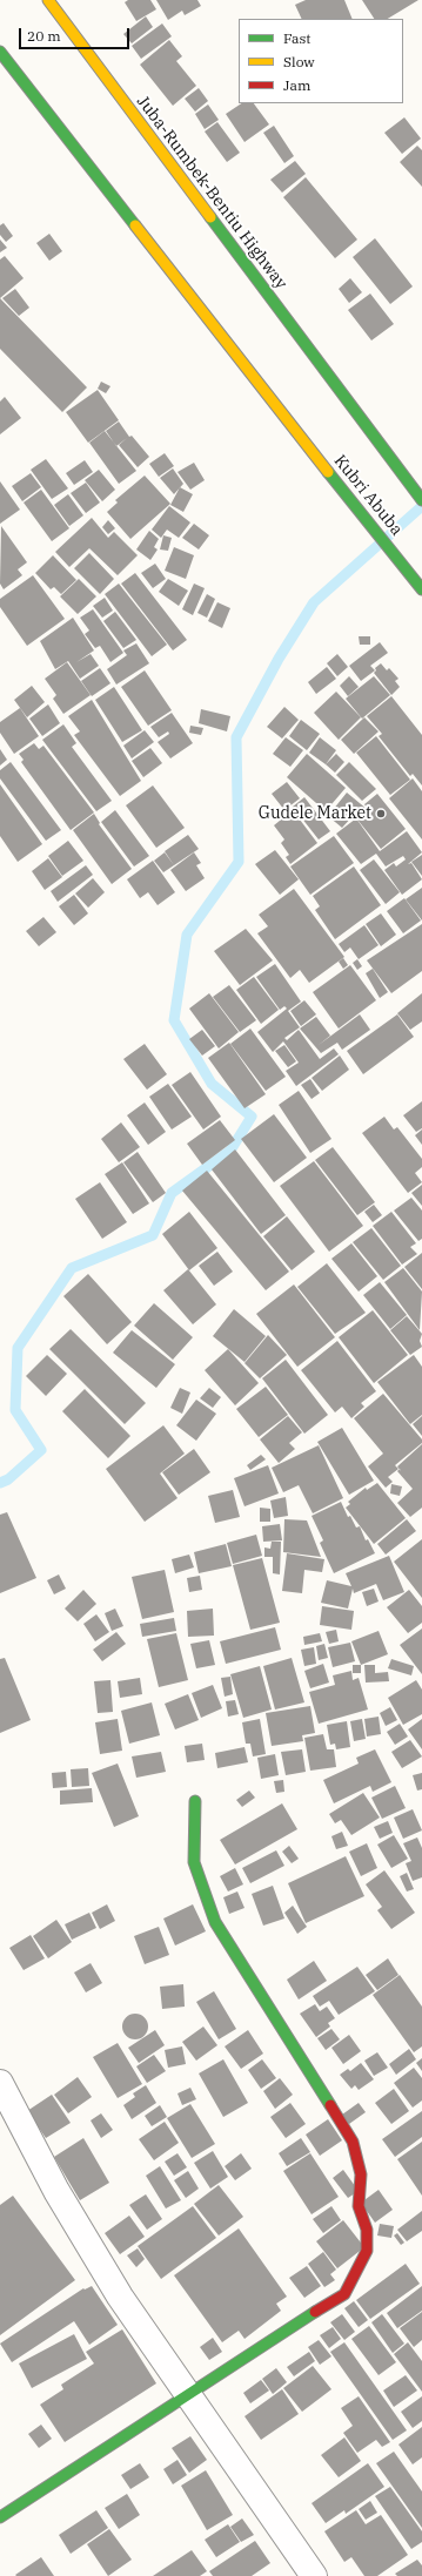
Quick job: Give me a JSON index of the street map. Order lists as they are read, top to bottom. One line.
{"streets":{"main road":["Juba-Rumbek-Bentiu Highway","Kubri Abuba"]},"places":["Gudele Market"],"legend":["Fast","Slow","Jam"],"scale_bar":"20 m"}
